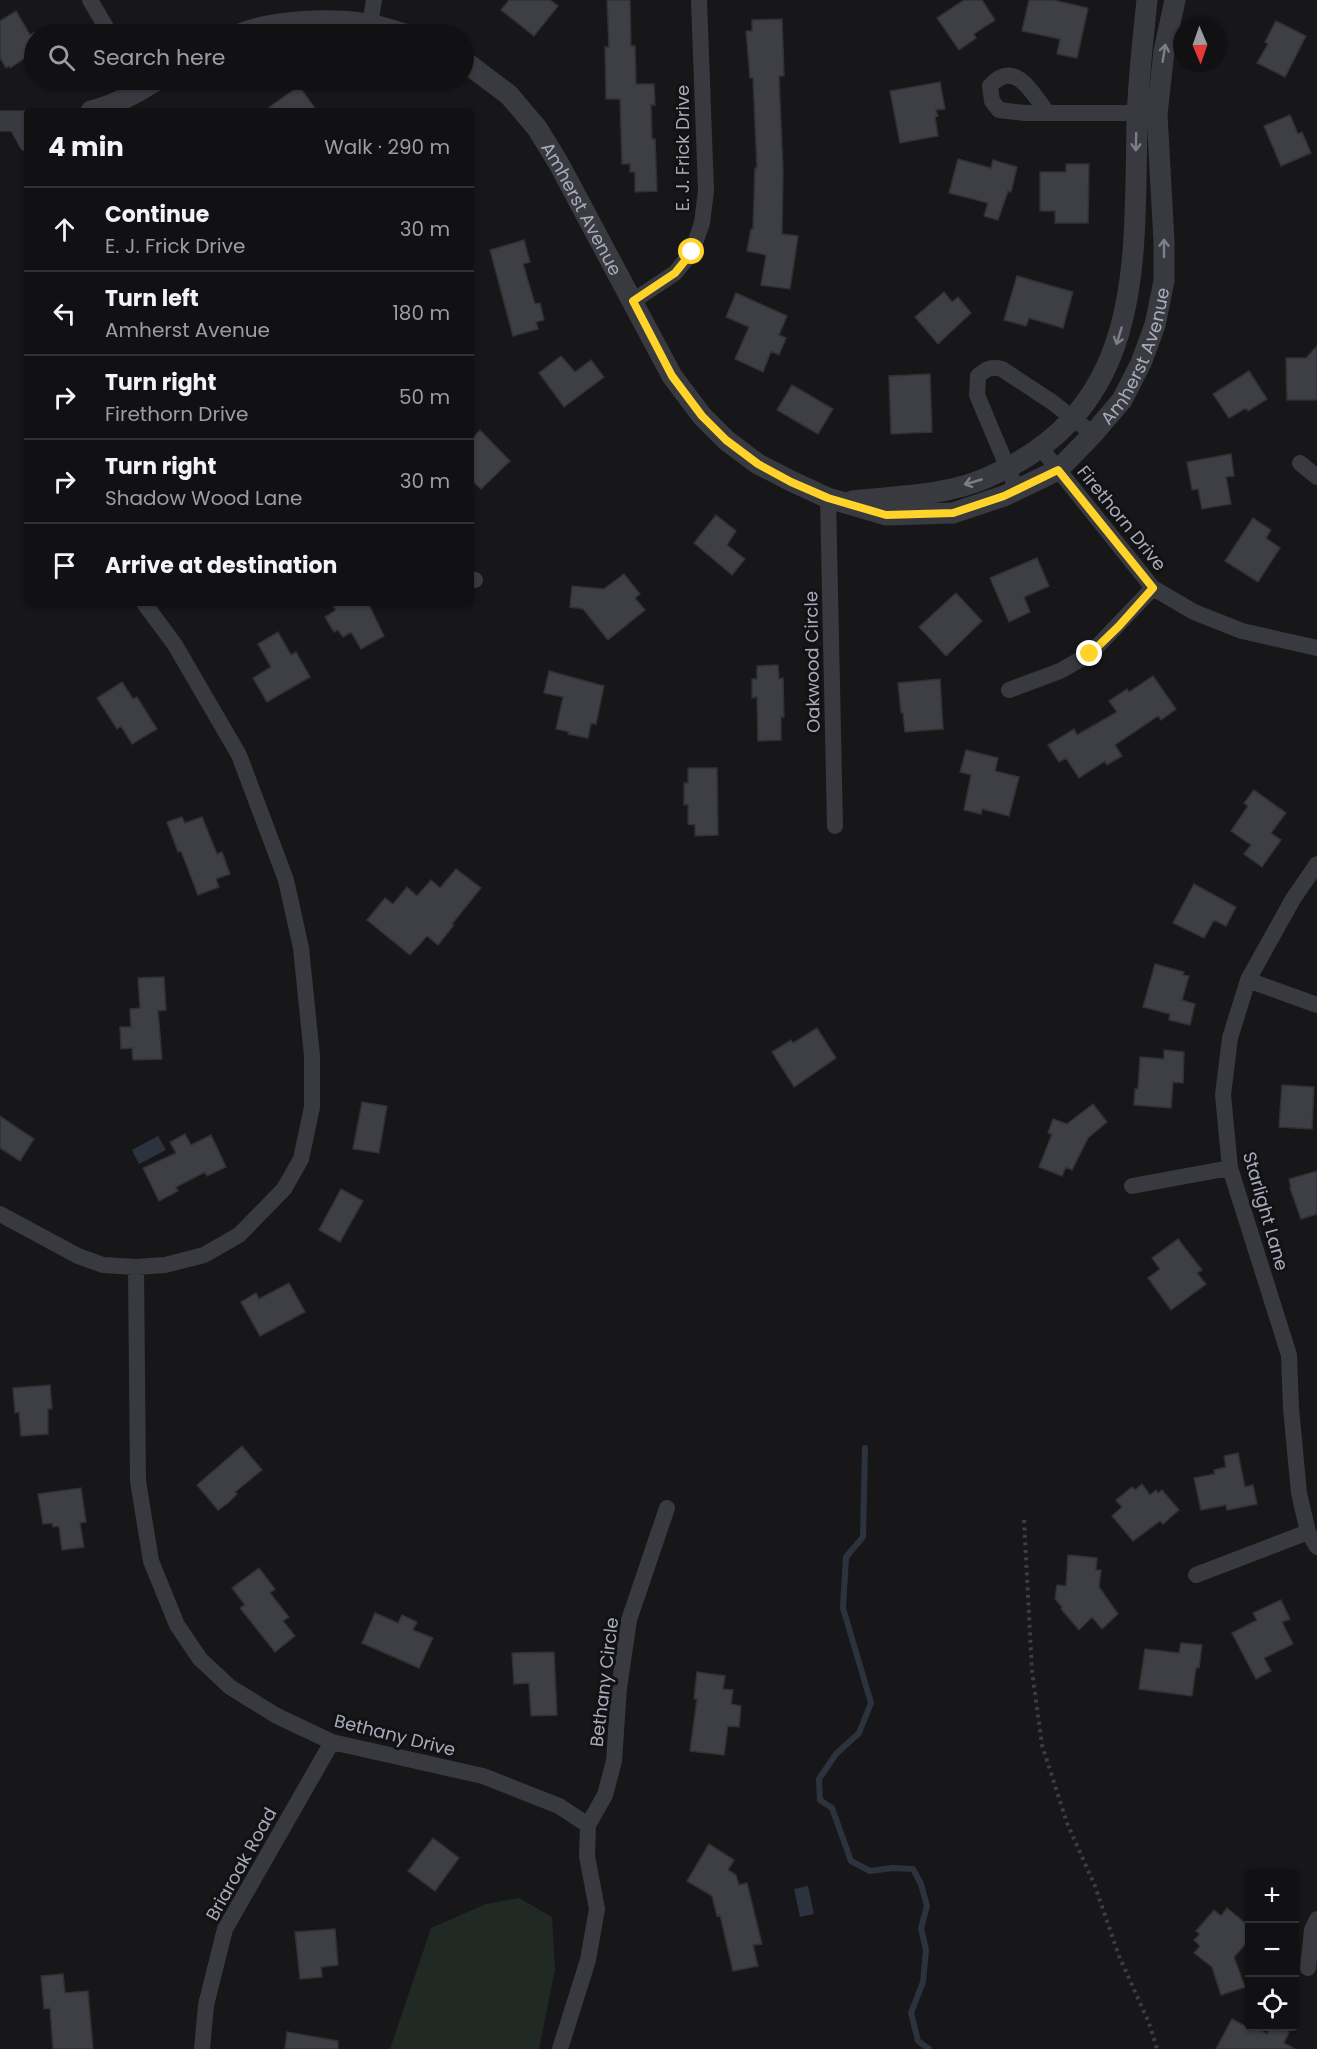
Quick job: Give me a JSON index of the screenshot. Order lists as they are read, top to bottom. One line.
{"streets":{"street":["E. J. Frick Drive","Amherst Avenue","Firethorn Drive","Oakwood Circle","Starlight Lane","Bethany Circle","Bethany Drive","Briaroak Road"]},"crossings":[["E. J. Frick Drive","Amherst Avenue"],["Amherst Avenue","Firethorn Drive"],["Amherst Avenue","Oakwood Circle"],["Bethany Circle","Bethany Drive"],["Bethany Drive","Briaroak Road"]],"north":"bottom","page":{"search":"Search here","heading":["4 min","Walk · 290 m"],"list":[["Continue","E. J. Frick Drive","30 m"],["Turn left","Amherst Avenue","180 m"],["Turn right","Firethorn Drive","50 m"],["Turn right","Shadow Wood Lane","30 m"],"Arrive at destination"],"map_buttons":["+","−"]}}
